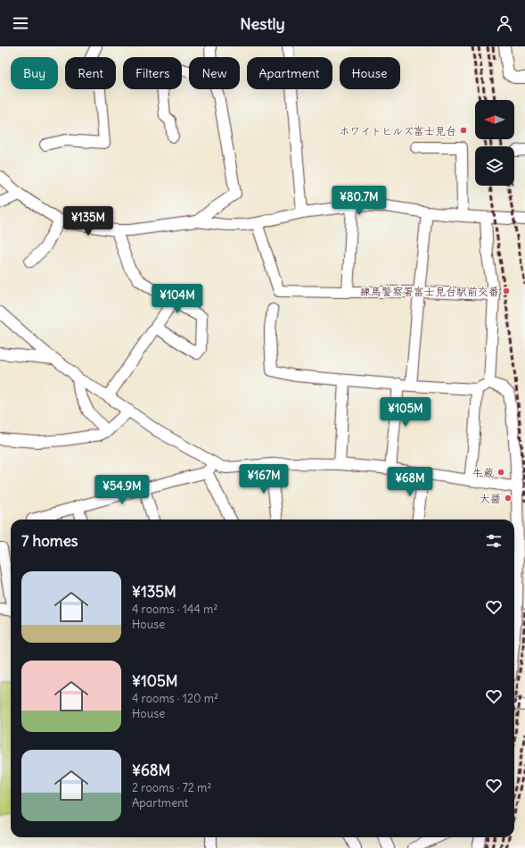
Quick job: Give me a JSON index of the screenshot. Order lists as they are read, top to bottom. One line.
{"places":["ホワイトヒルズ富士見台","練馬警察署富士見台駅前交番","牛蔵","大醤"],"north":"left","page":{"header":"Nestly","chip":["Buy","Rent","Filters","New","Apartment","House"],"price":["¥80.7M","¥135M","¥104M","¥105M","¥167M","¥68M","¥54.9M"],"heading":"7 homes","list":[{"name":"¥135M","note":"4 rooms · 144 m² · House"},{"name":"¥105M","note":"4 rooms · 120 m² · House"},{"name":"¥68M","note":"2 rooms · 72 m² · Apartment"}]}}
